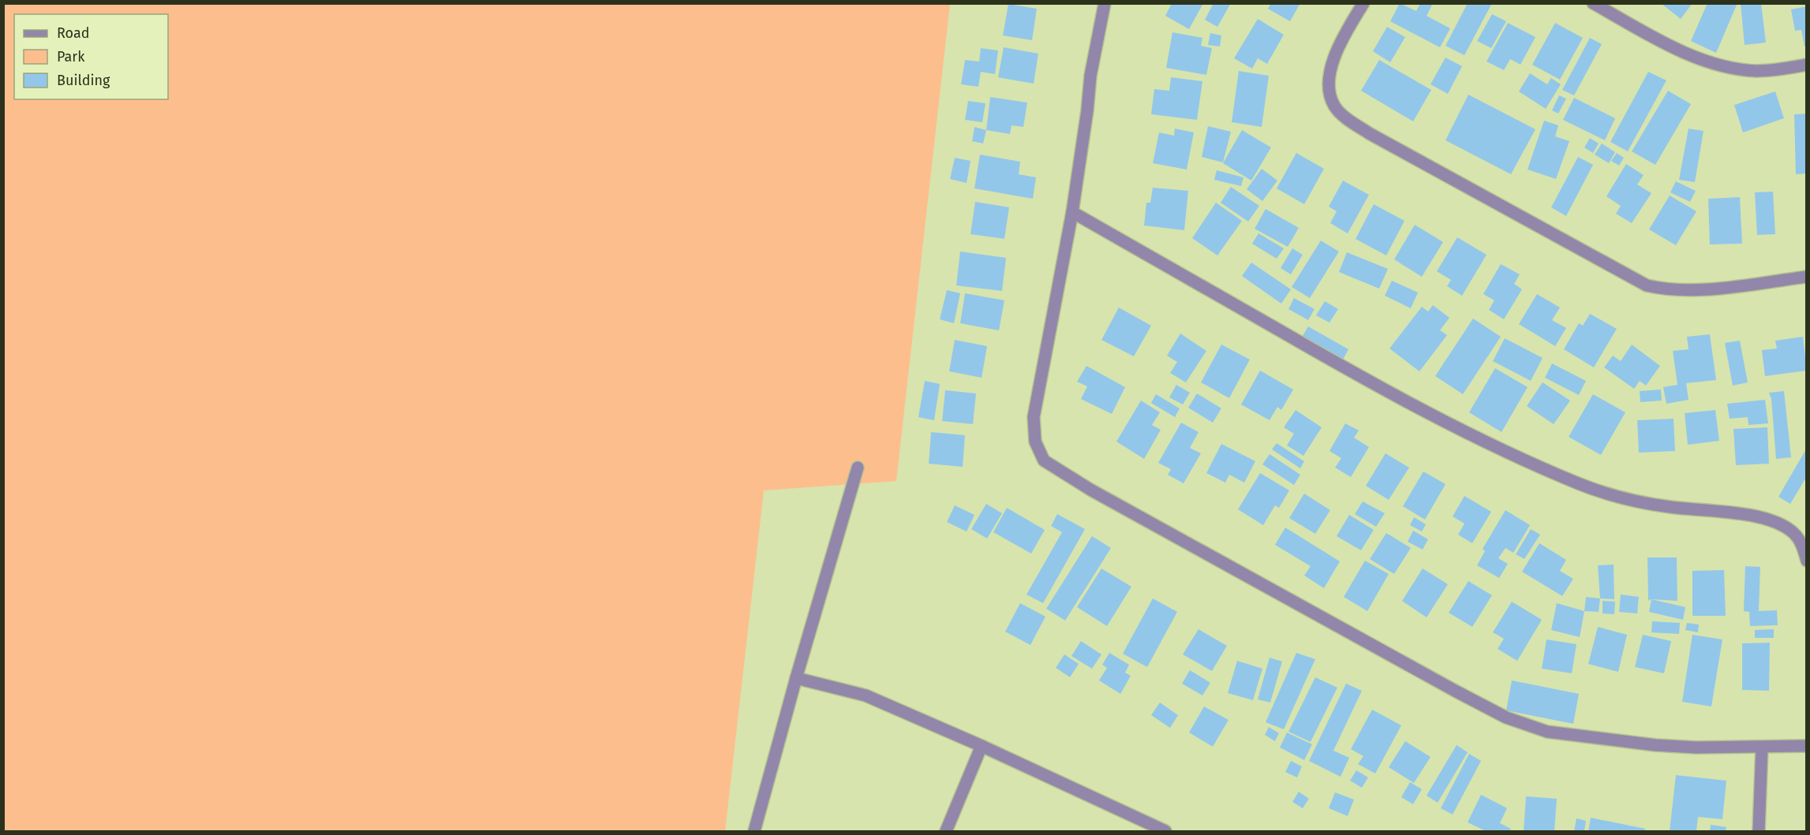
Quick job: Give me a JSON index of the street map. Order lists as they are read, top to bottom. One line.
{"legend":["Road","Park","Building"]}
